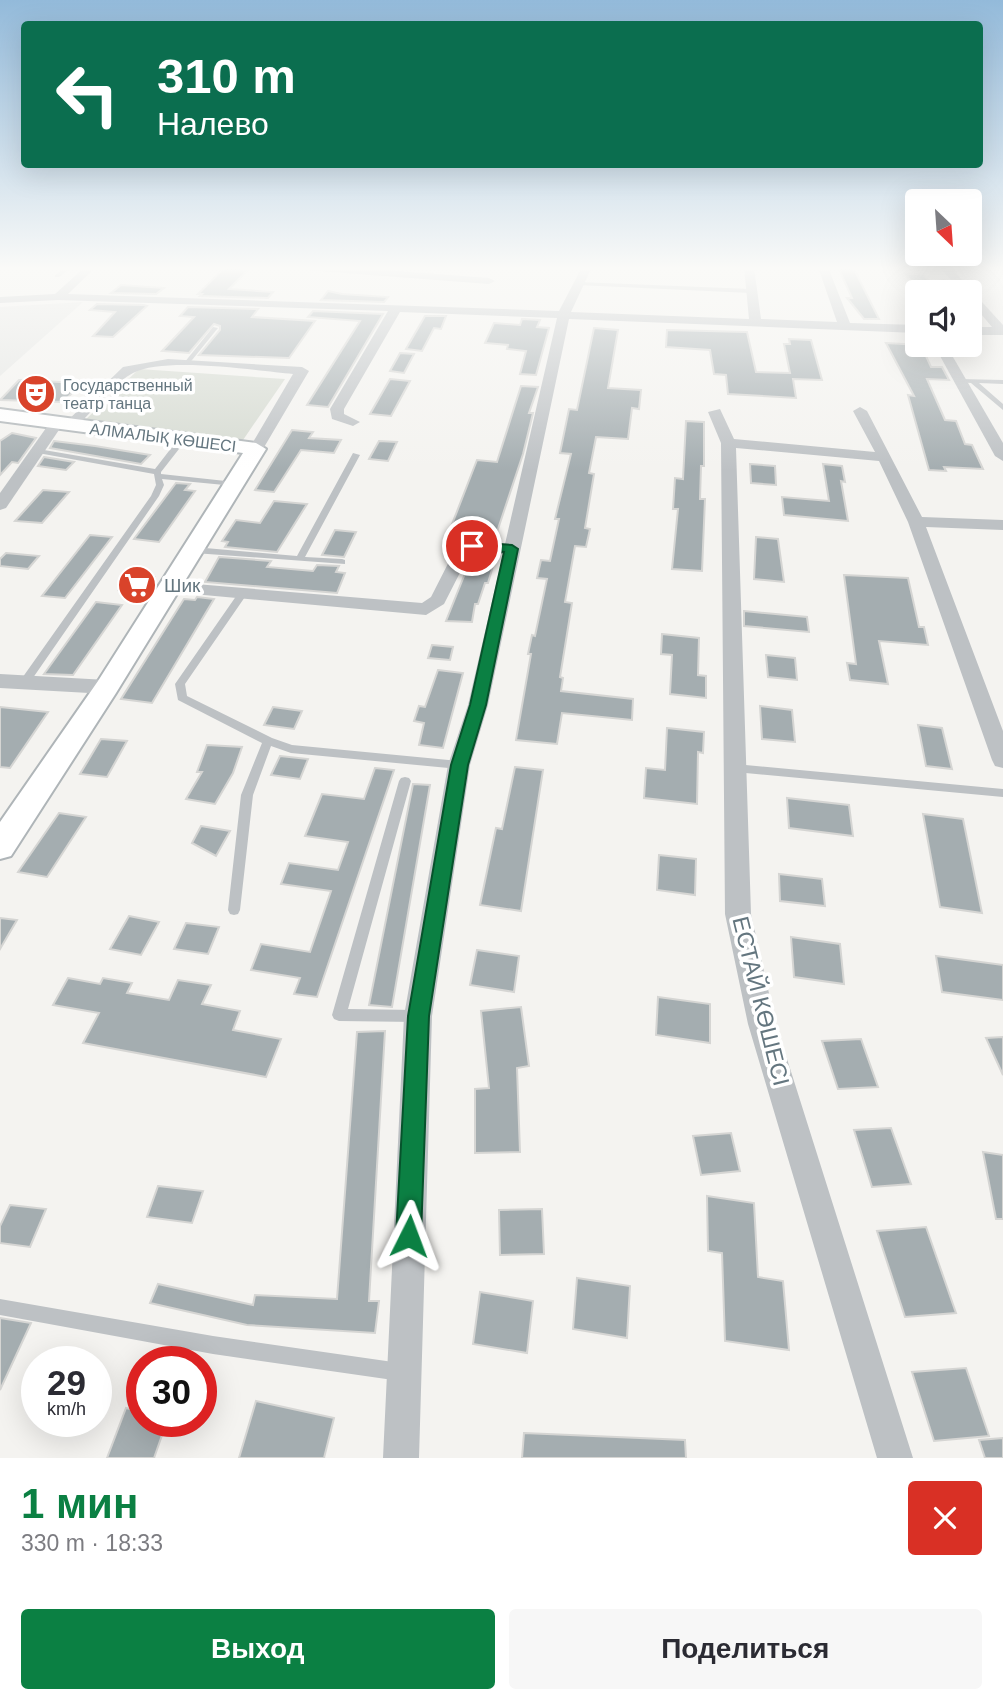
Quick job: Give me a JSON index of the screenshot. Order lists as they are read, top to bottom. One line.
{"streets":{"street":["АЛМАЛЫҚ КӨШЕСІ","ЕСТАЙ КӨШЕСІ"]},"places":{"theatre":["Государственный театр танца"],"supermarket":["Шик"]},"north":"bottom right","page":{"turn":["310 m","Налево"],"speed":"29 km/h","limit":"30","heading":["1 мин","330 m · 18:33"],"buttons":["Выход","Поделиться"]}}
